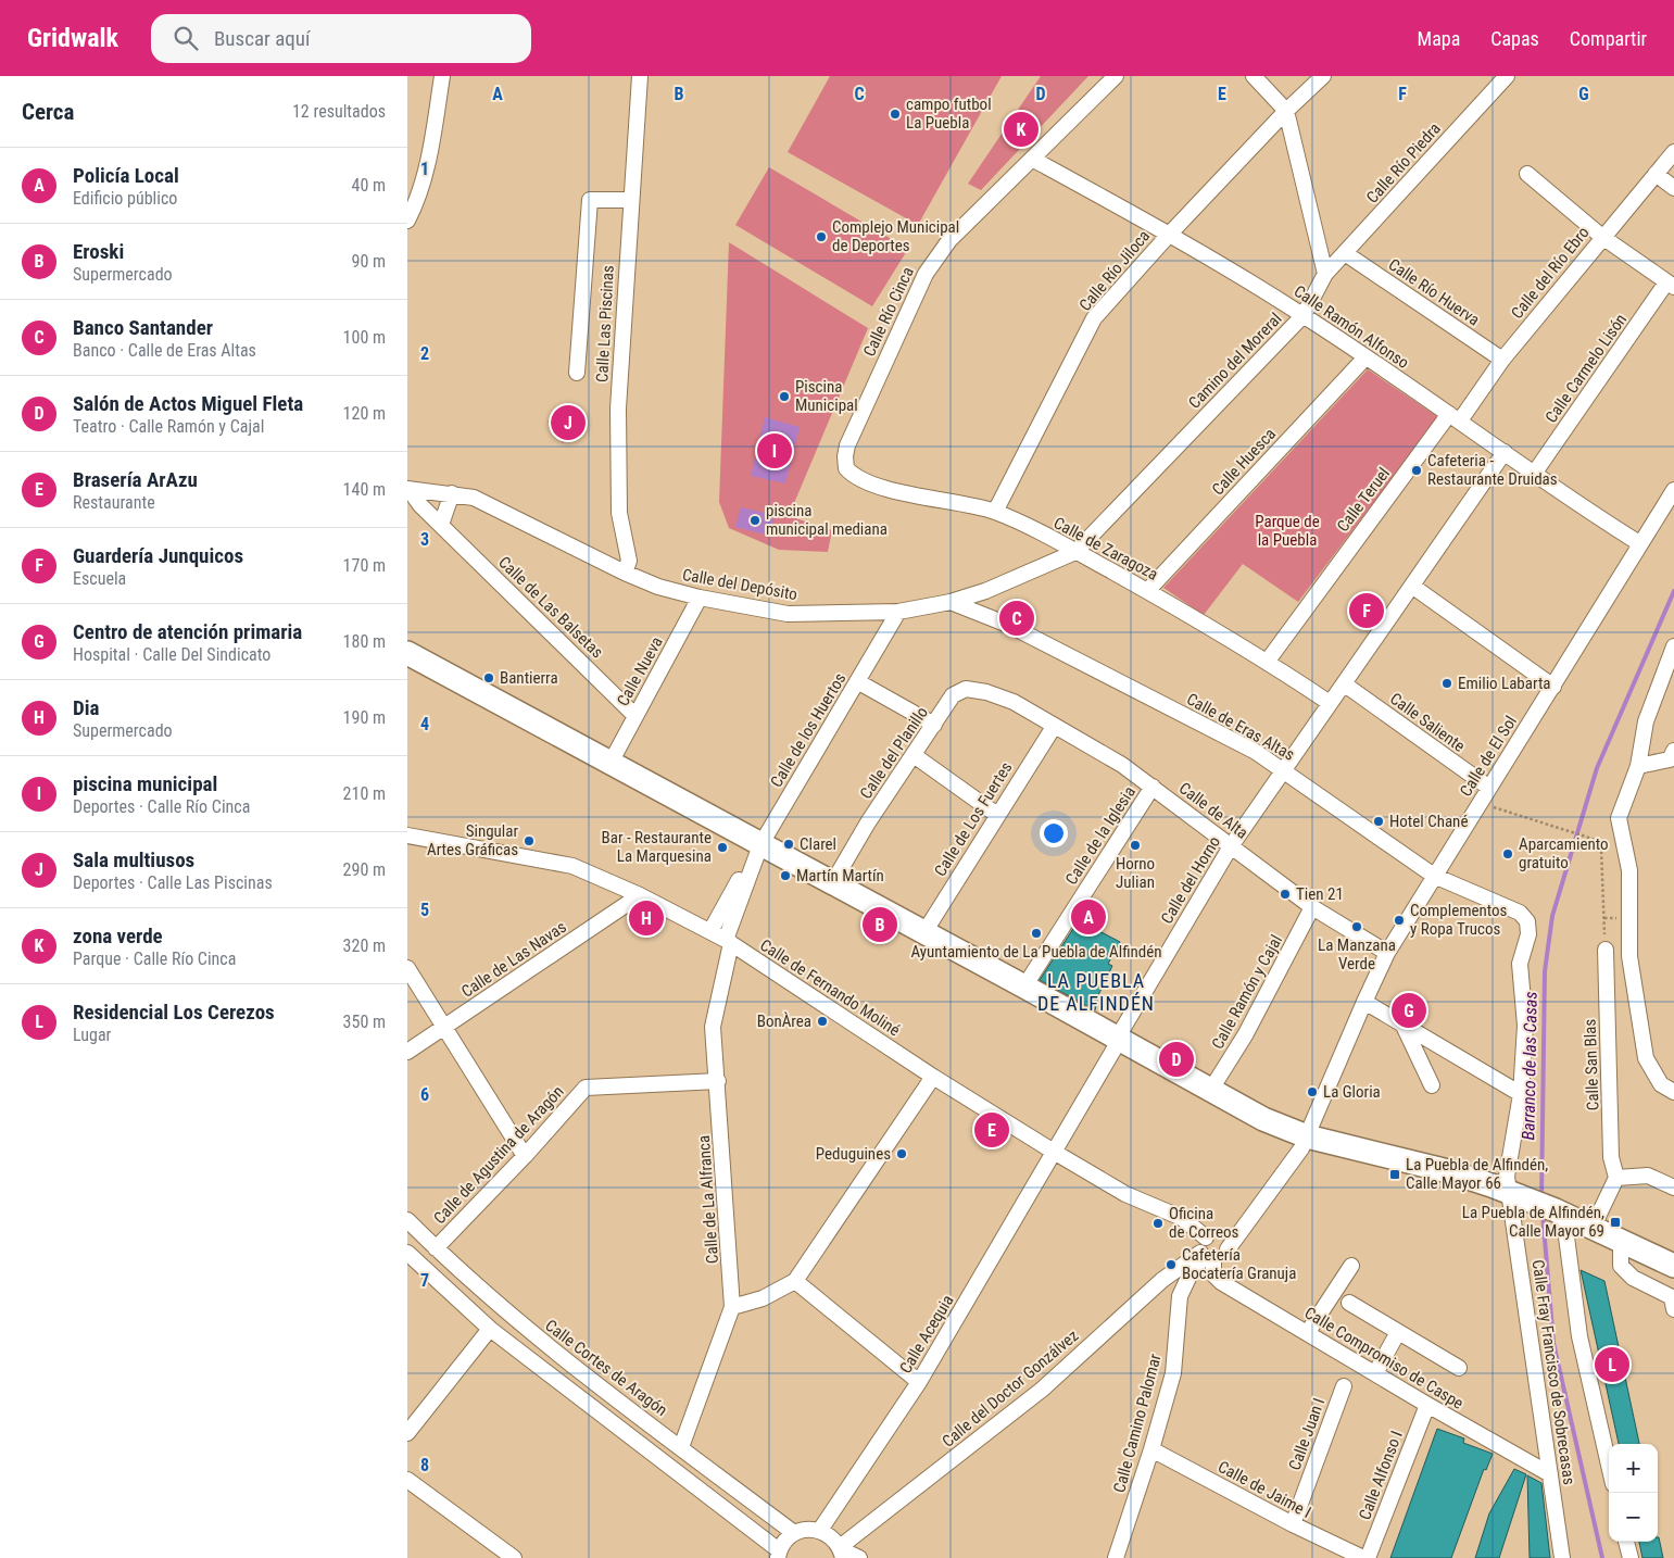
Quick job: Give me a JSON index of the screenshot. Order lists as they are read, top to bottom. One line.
{"streets":{"street":["Calle Río Piedra","Calle Río Jiloca","Calle del Río Ebro","Calle Río Huerva","Calle Río Cinca","Calle Las Piscinas","Calle Ramón Alfonso","Camino del Moreral","Calle Carmelo Lisón","Calle Huesca","Calle Teruel","Calle de Zaragoza","Calle del Depósito","Calle de Las Balsetas","Calle Nueva","Calle Saliente","Calle de Eras Altas","Calle de los Huertos","Calle del Planillo","Calle de El Sol","Calle de Alta","Calle de Los Fuertes","Calle de la Iglesia","Calle del Horno","Calle de Las Navas","Calle de Fernando Moliné","Calle Ramón y Cajal","Calle San Blas","Calle de Agustina de Aragón","Calle de La Alfranca","Calle Acequia","Calle Compromiso de Caspe","Calle Cortes de Aragón","Calle Fray Francisco de Sobrecasas","Calle del Doctor Gonzálvez","Calle Camino Palomar","Calle Juan I","Calle Alfonso I","Calle de Jaime I"]},"crossings":[["Calle Río Piedra","Calle Río Huerva"],["Calle Río Piedra","Camino del Moreral"],["Calle Río Jiloca","Calle Ramón Alfonso"],["Calle Río Jiloca","Calle de Zaragoza"],["Calle del Río Ebro","Calle Río Huerva"],["Calle del Río Ebro","Calle Ramón Alfonso"],["Calle del Río Ebro","Calle Teruel"],["Calle Río Cinca","Calle Ramón Alfonso"],["Calle Río Cinca","Calle de Zaragoza"],["Calle Las Piscinas","Calle del Depósito"],["Calle Ramón Alfonso","Camino del Moreral"],["Calle Ramón Alfonso","Calle Carmelo Lisón"],["Calle Ramón Alfonso","Calle Huesca"],["Calle Ramón Alfonso","Calle Teruel"],["Calle Ramón Alfonso","Calle de El Sol"],["Calle Ramón Alfonso","Calle del Horno"],["Camino del Moreral","Calle de Zaragoza"],["Camino del Moreral","Calle del Depósito"],["Calle Huesca","Calle de Zaragoza"],["Calle Teruel","Calle de Zaragoza"],["Calle de Zaragoza","Calle del Depósito"],["Calle de Zaragoza","Calle del Horno"],["Calle del Depósito","Calle de Las Balsetas"],["Calle del Depósito","Calle Nueva"],["Calle del Depósito","Calle de Eras Altas"],["Calle del Depósito","Calle de los Huertos"],["Calle de Las Balsetas","Calle Nueva"],["Calle Saliente","Calle de El Sol"],["Calle Saliente","Calle del Horno"],["Calle de Eras Altas","Calle de El Sol"],["Calle de Eras Altas","Calle del Horno"],["Calle de Eras Altas","Calle Fray Francisco de Sobrecasas"],["Calle de los Huertos","Calle de Fernando Moliné"],["Calle de los Huertos","Calle de La Alfranca"],["Calle del Planillo","Calle de Alta"],["Calle de El Sol","Calle de Alta"],["Calle de Alta","Calle de Los Fuertes"],["Calle de Alta","Calle de la Iglesia"],["Calle de Alta","Calle del Horno"],["Calle de Alta","Calle Ramón y Cajal"],["Calle del Horno","Calle de Fernando Moliné"],["Calle del Horno","Calle Acequia"],["Calle de Las Navas","Calle de Fernando Moliné"],["Calle de Fernando Moliné","Calle de La Alfranca"],["Calle de Fernando Moliné","Calle Acequia"],["Calle de Fernando Moliné","Calle Compromiso de Caspe"],["Calle de Fernando Moliné","Calle del Doctor Gonzálvez"],["Calle de Fernando Moliné","Calle Camino Palomar"],["Calle de Agustina de Aragón","Calle de La Alfranca"],["Calle de Agustina de Aragón","Calle Cortes de Aragón"],["Calle de La Alfranca","Calle Cortes de Aragón"],["Calle Compromiso de Caspe","Calle Fray Francisco de Sobrecasas"],["Calle Compromiso de Caspe","Calle del Doctor Gonzálvez"],["Calle Compromiso de Caspe","Calle Camino Palomar"],["Calle Compromiso de Caspe","Calle Alfonso I"],["Calle del Doctor Gonzálvez","Calle Camino Palomar"],["Calle Camino Palomar","Calle de Jaime I"],["Calle Juan I","Calle de Jaime I"]],"districts":["LA PUEBLA DE ALFINDÉN"],"water":["Barranco de las Casas"],"parks":["Parque de la Puebla"],"places":{"other":["campo futbol La Puebla","Complejo Municipal de Deportes","Piscina Municipal","Cafeteria - Restaurante Druidas","piscina municipal mediana","Bantierra","Emilio Labarta","Hotel Chané","Singular Artes Gráficas","Clarel","Horno Julian","Bar - Restaurante La Marquesina","Aparcamiento gratuito","Martín Martín","Tien 21","Complementos y Ropa Trucos","La Manzana Verde","Ayuntamiento de La Puebla de Alfindén","BonÀrea","La Gloria","Peduguines","Oficina de Correos","Cafetería Bocatería Granuja"],"transit":["La Puebla de Alfindén, Calle Mayor 66","La Puebla de Alfindén, Calle Mayor 69"]},"page":{"header":"Gridwalk","search":"Buscar aquí","nav":["Mapa","Capas","Compartir"],"heading":["Cerca","12 resultados"],"pins":["K","J","I","F","C","A","H","B","G","D","E","L"],"list":[{"mark":"A","name":"Policía Local","note":"Edificio público","value":"40 m"},{"mark":"B","name":"Eroski","note":"Supermercado","value":"90 m"},{"mark":"C","name":"Banco Santander","note":"Banco · Calle de Eras Altas","value":"100 m"},{"mark":"D","name":"Salón de Actos Miguel Fleta","note":"Teatro · Calle Ramón y Cajal","value":"120 m"},{"mark":"E","name":"Brasería ArAzu","note":"Restaurante","value":"140 m"},{"mark":"F","name":"Guardería Junquicos","note":"Escuela","value":"170 m"},{"mark":"G","name":"Centro de atención primaria","note":"Hospital · Calle Del Sindicato","value":"180 m"},{"mark":"H","name":"Dia","note":"Supermercado","value":"190 m"},{"mark":"I","name":"piscina municipal","note":"Deportes · Calle Río Cinca","value":"210 m"},{"mark":"J","name":"Sala multiusos","note":"Deportes · Calle Las Piscinas","value":"290 m"},{"mark":"K","name":"zona verde","note":"Parque · Calle Río Cinca","value":"320 m"},{"mark":"L","name":"Residencial Los Cerezos","note":"Lugar","value":"350 m"}],"map_buttons":["+","−"]},"grid":{"columns":["A","B","C","D","E","F","G"],"rows":["1","2","3","4","5","6","7","8"]}}
